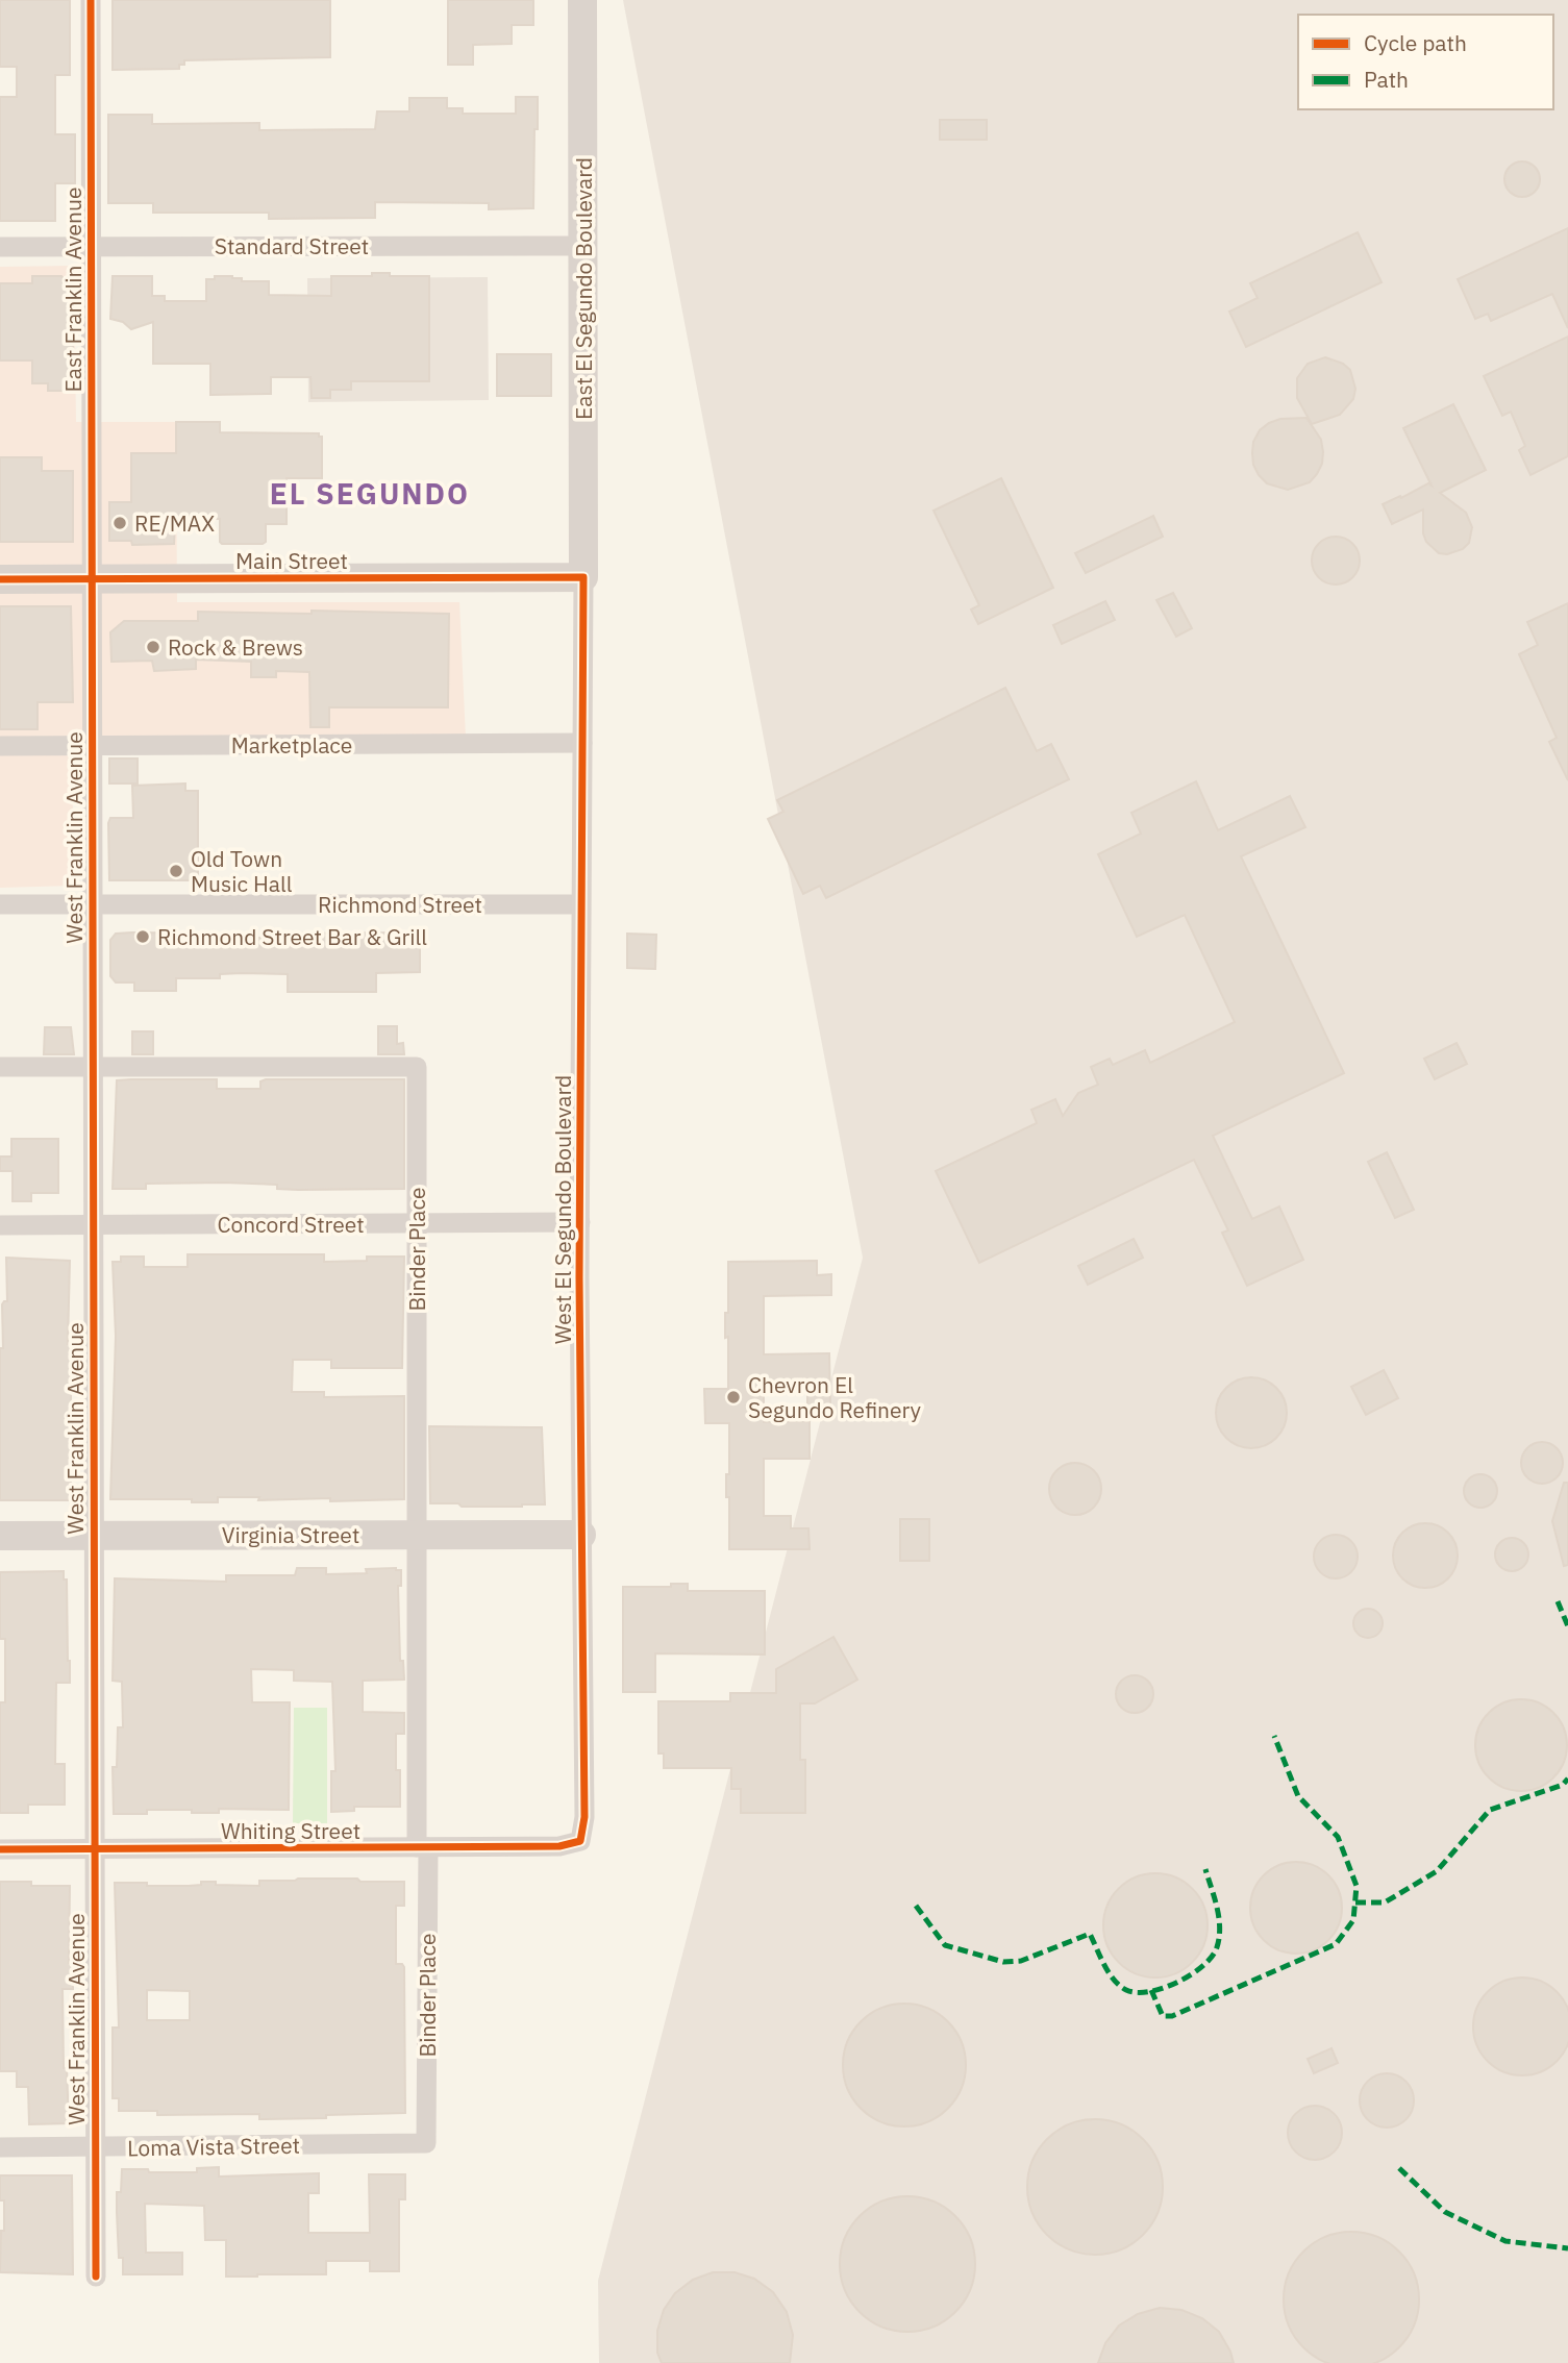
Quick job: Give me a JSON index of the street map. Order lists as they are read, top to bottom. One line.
{"streets":{"main road":["East El Segundo Boulevard","Main Street","Virginia Street"],"street":["Standard Street","East Franklin Avenue","Marketplace","West Franklin Avenue","Richmond Street","West El Segundo Boulevard","Concord Street","Binder Place","Whiting Street","Loma Vista Street"]},"crossings":[["Standard Street","East El Segundo Boulevard"],["Standard Street","East Franklin Avenue"],["East El Segundo Boulevard","Main Street"],["East El Segundo Boulevard","West El Segundo Boulevard"],["East Franklin Avenue","Main Street"],["East Franklin Avenue","West Franklin Avenue"],["Main Street","West Franklin Avenue"],["Main Street","West El Segundo Boulevard"],["Marketplace","West Franklin Avenue"],["Marketplace","West El Segundo Boulevard"],["West Franklin Avenue","Richmond Street"],["West Franklin Avenue","Concord Street"],["West Franklin Avenue","Binder Place"],["West Franklin Avenue","Virginia Street"],["West Franklin Avenue","Whiting Street"],["West Franklin Avenue","Loma Vista Street"],["Richmond Street","West El Segundo Boulevard"],["West El Segundo Boulevard","Concord Street"],["West El Segundo Boulevard","Virginia Street"],["West El Segundo Boulevard","Whiting Street"],["Concord Street","Binder Place"],["Binder Place","Virginia Street"],["Binder Place","Whiting Street"],["Binder Place","Loma Vista Street"]],"districts":["EL SEGUNDO"],"places":["RE/MAX","Rock & Brews","Old Town Music Hall","Richmond Street Bar & Grill","Chevron El Segundo Refinery"],"legend":["Cycle path","Path"]}
